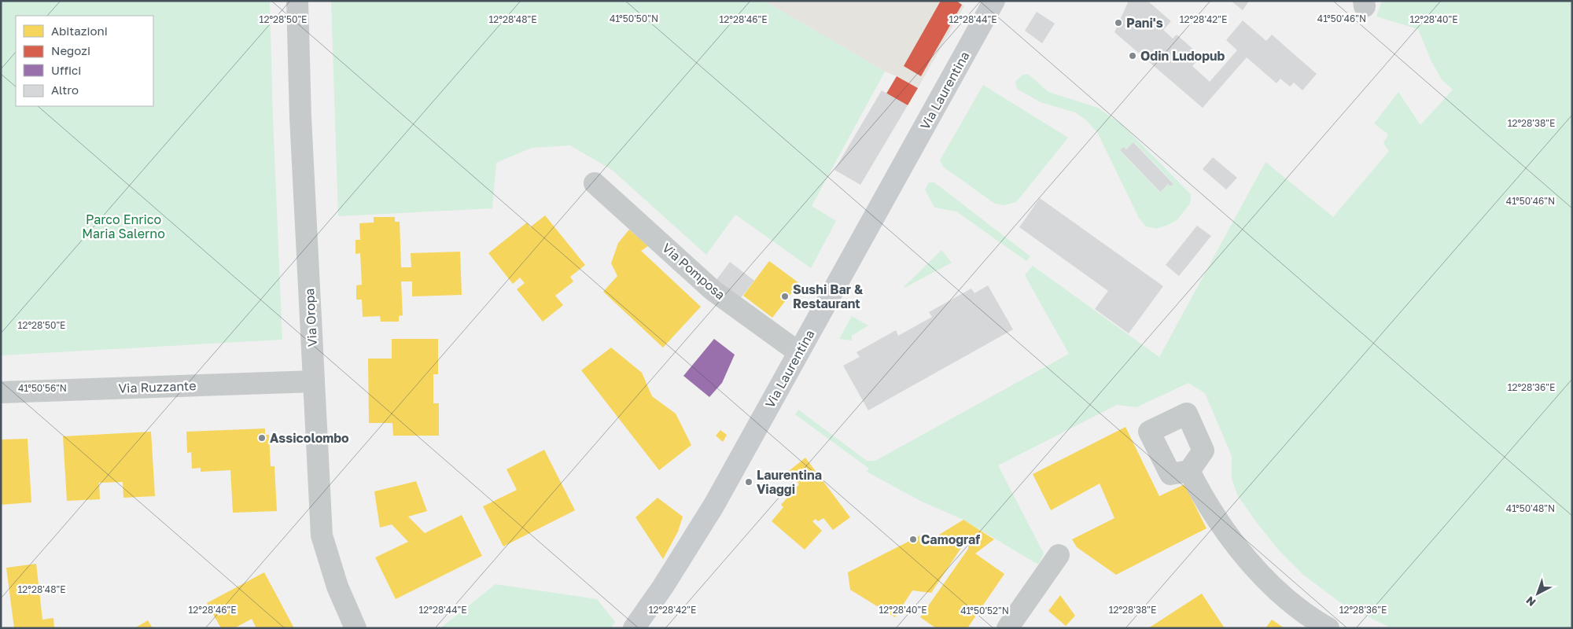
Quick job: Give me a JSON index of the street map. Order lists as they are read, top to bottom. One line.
{"streets":{"street":["Via Laurentina","Via Pomposa","Via Oropa","Via Ruzzante"]},"crossings":[["Via Laurentina","Via Pomposa"],["Via Oropa","Via Ruzzante"]],"parks":["Parco Enrico Maria Salerno"],"places":["Pani's","Odin Ludopub","Sushi Bar & Restaurant","Assicolombo","Laurentina Viaggi","Camograf"],"legend":["Abitazioni","Negozi","Uffici","Altro"],"north":"bottom left","coordinates":["41°50'50\"N","41°50'46\"N","12°28'50\"E","12°28'48\"E","12°28'46\"E","12°28'44\"E","12°28'42\"E","12°28'40\"E","12°28'38\"E","12°28'36\"E","41°50'56\"N","41°50'48\"N","41°50'52\"N"]}
